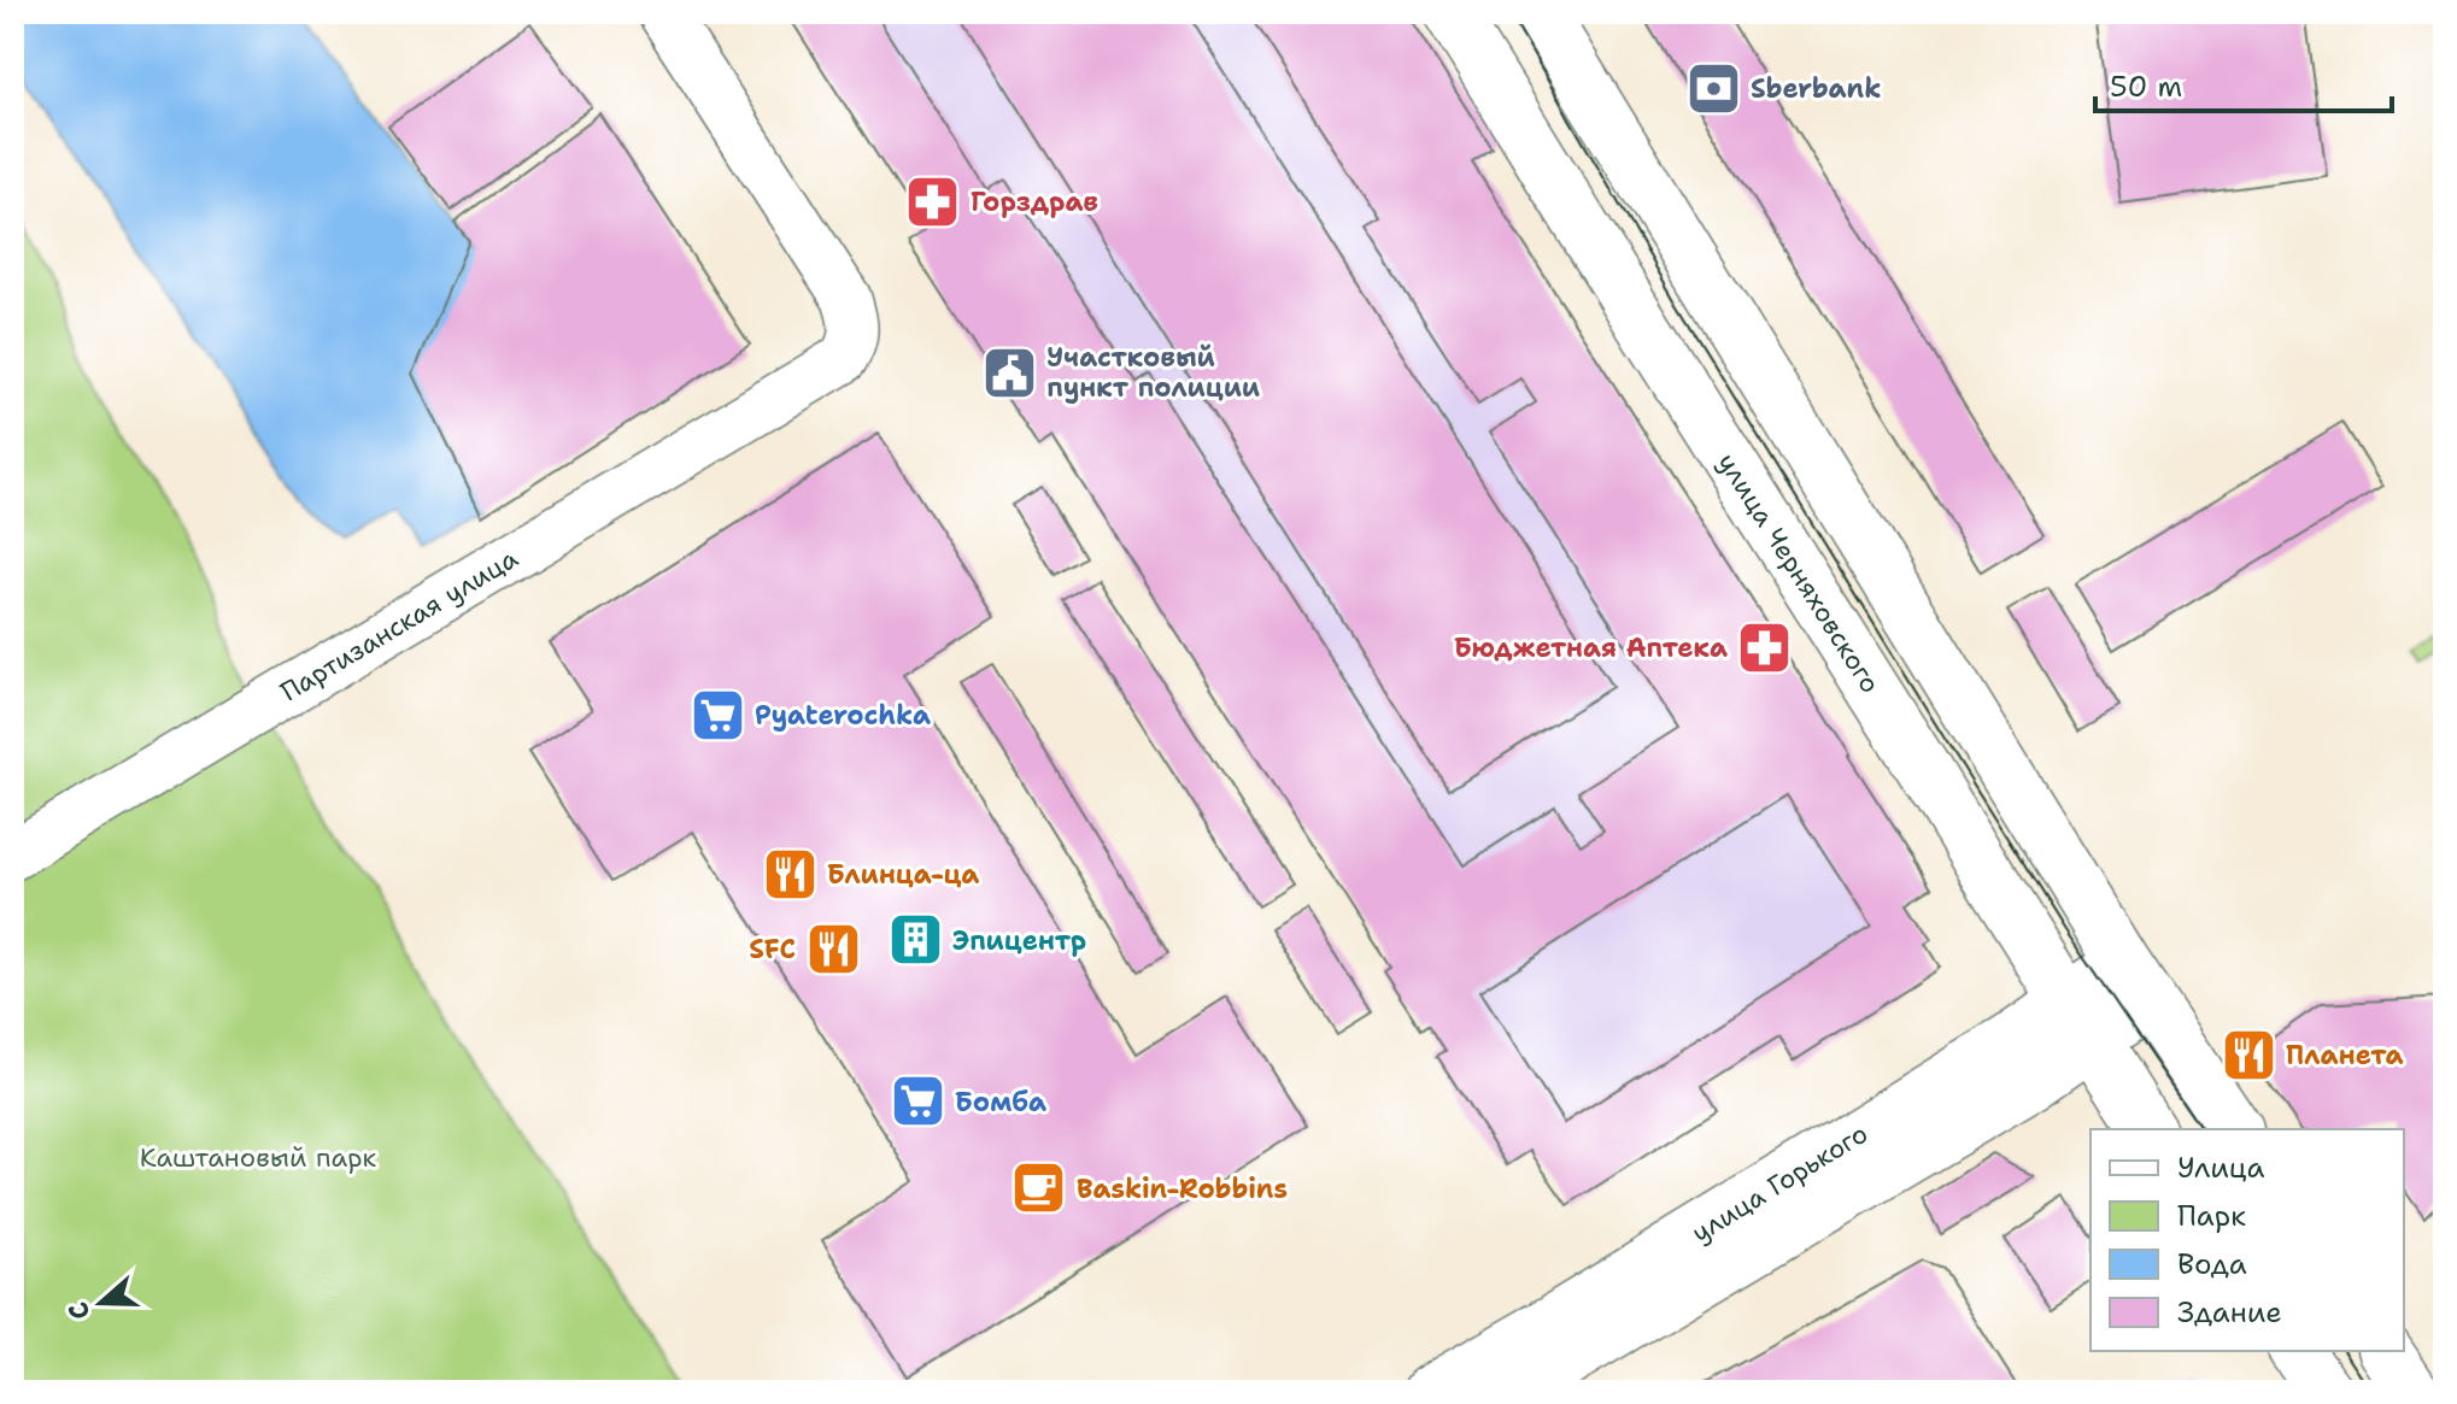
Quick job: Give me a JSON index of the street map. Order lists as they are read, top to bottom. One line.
{"streets":{"main road":["улица Черняховского","улица Горького"],"street":["Партизанская улица"]},"crossings":[["улица Черняховского","улица Горького"]],"parks":["Каштановый парк"],"places":{"bank":["Sberbank"],"pharmacy":["Горздрав","Бюджетная Аптека"],"public building":["Участковый пункт полиции"],"supermarket":["Pyaterochka","Бомба"],"restaurant":["Блинца-ца","SFC","Планета"],"building":["Эпицентр"],"cafe":["Baskin-Robbins"]},"legend":["Улица","Парк","Вода","Здание"],"scale_bar":"50 m","north":"left"}
